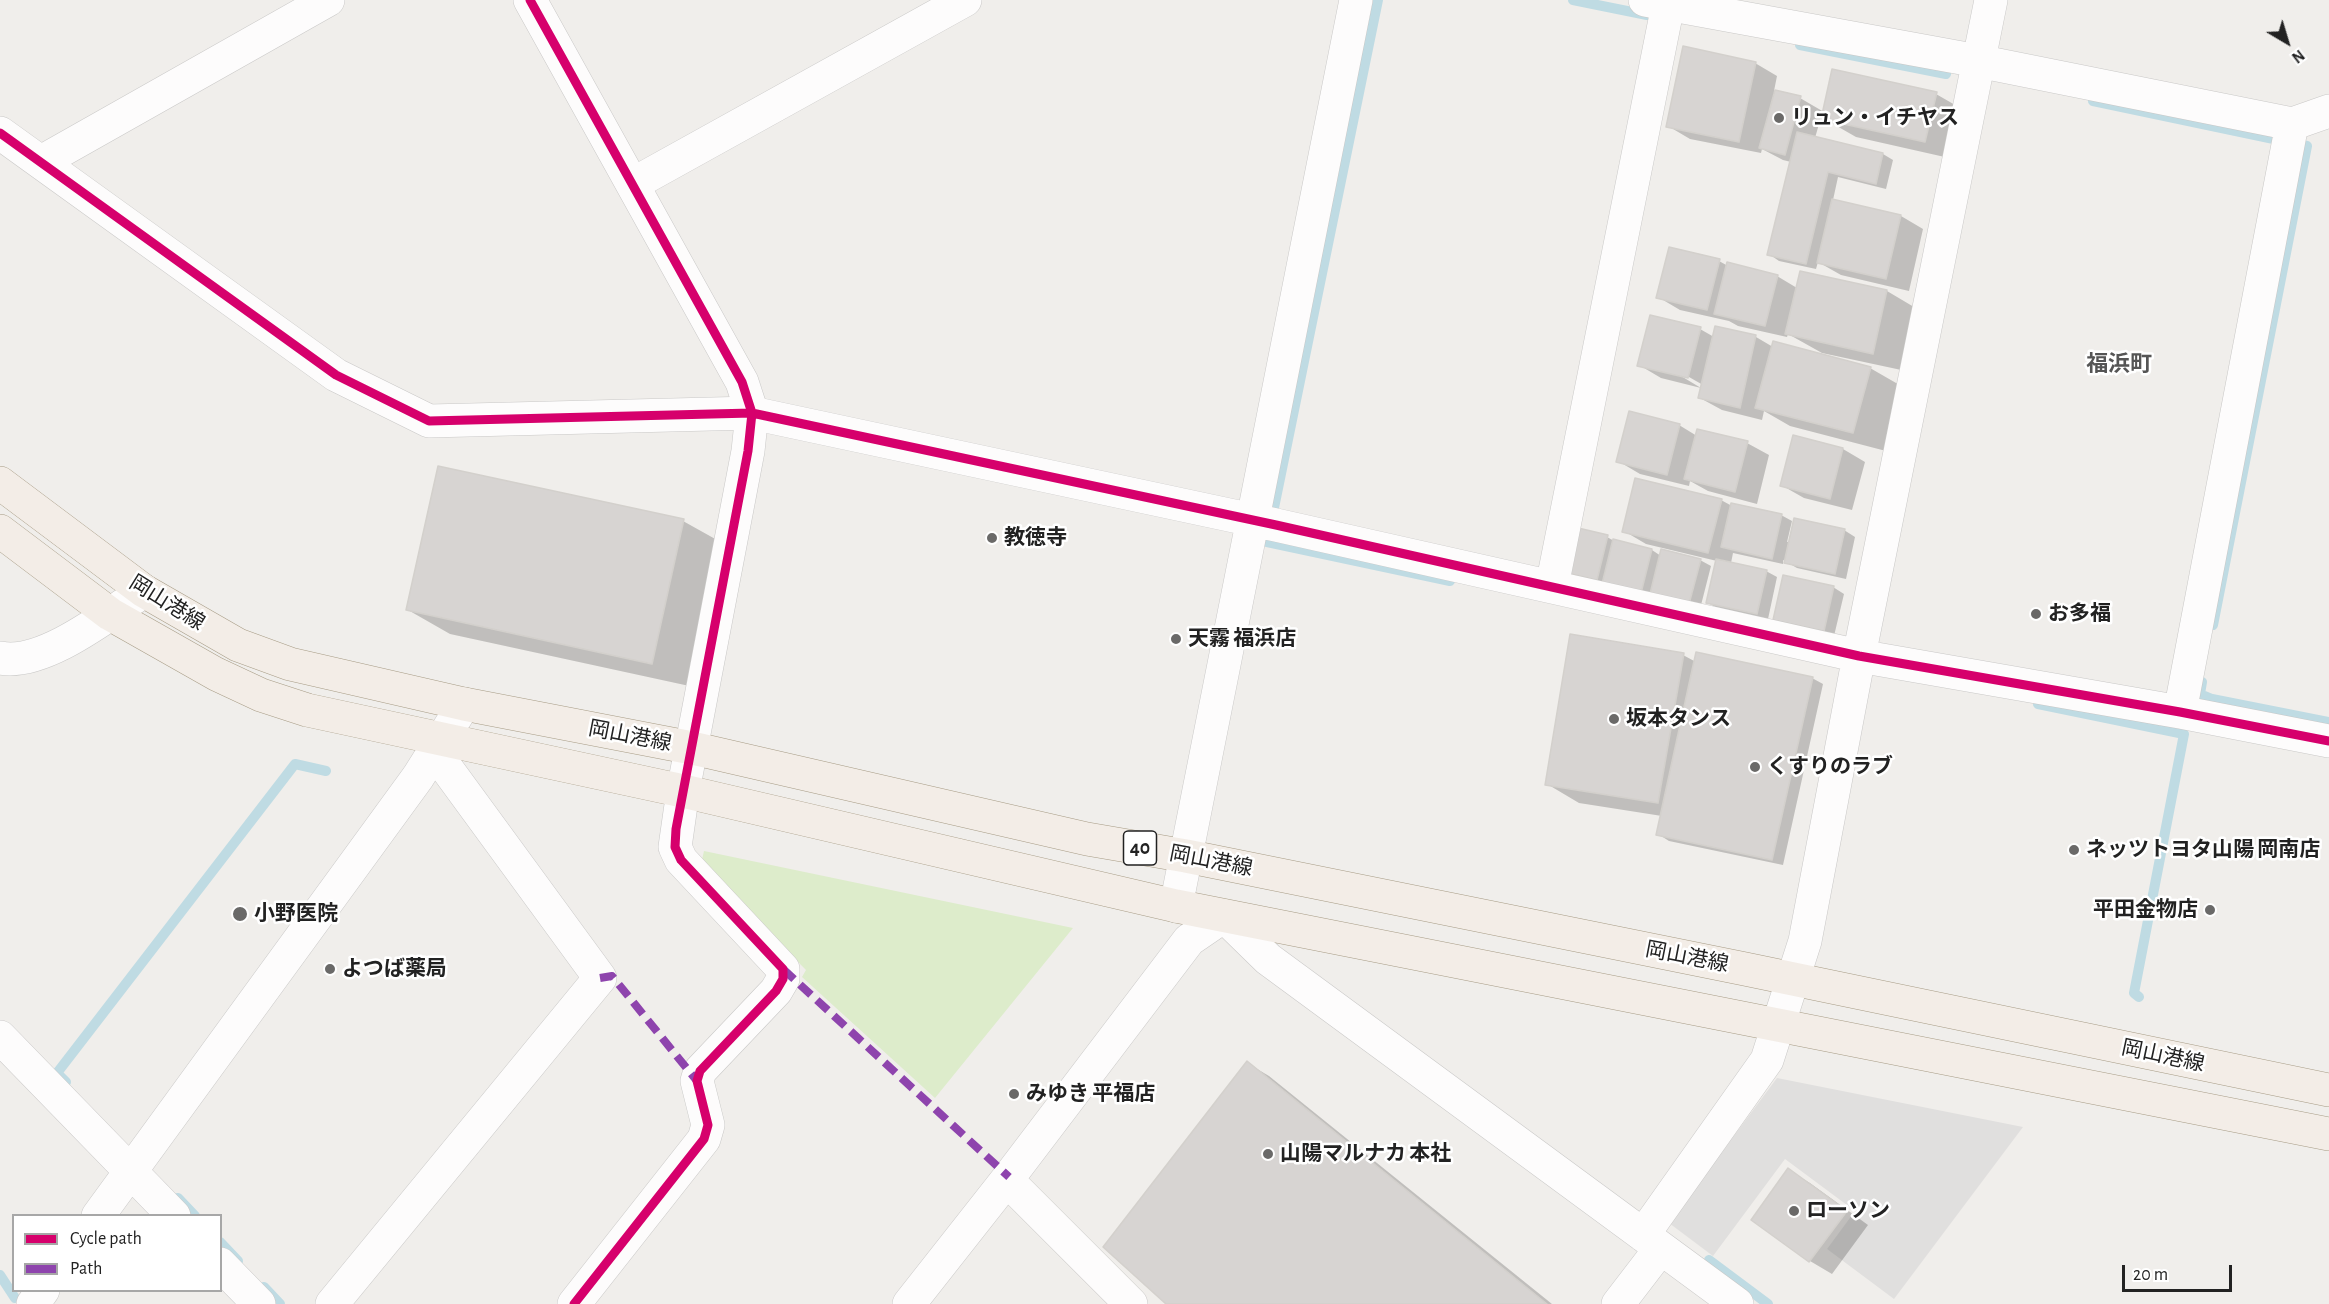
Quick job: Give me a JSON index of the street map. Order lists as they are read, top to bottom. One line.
{"streets":{"main road":["岡山港線","40"]},"districts":["福浜町"],"places":["リュン・イチヤス","教徳寺","お多福","天霧 福浜店","坂本タンス","くすりのラブ","ネッツトヨタ山陽 岡南店","平田金物店","小野医院","よつば薬局","みゆき 平福店","山陽マルナカ 本社","ローソン"],"legend":["Cycle path","Path"],"scale_bar":"20 m","north":"bottom right"}
